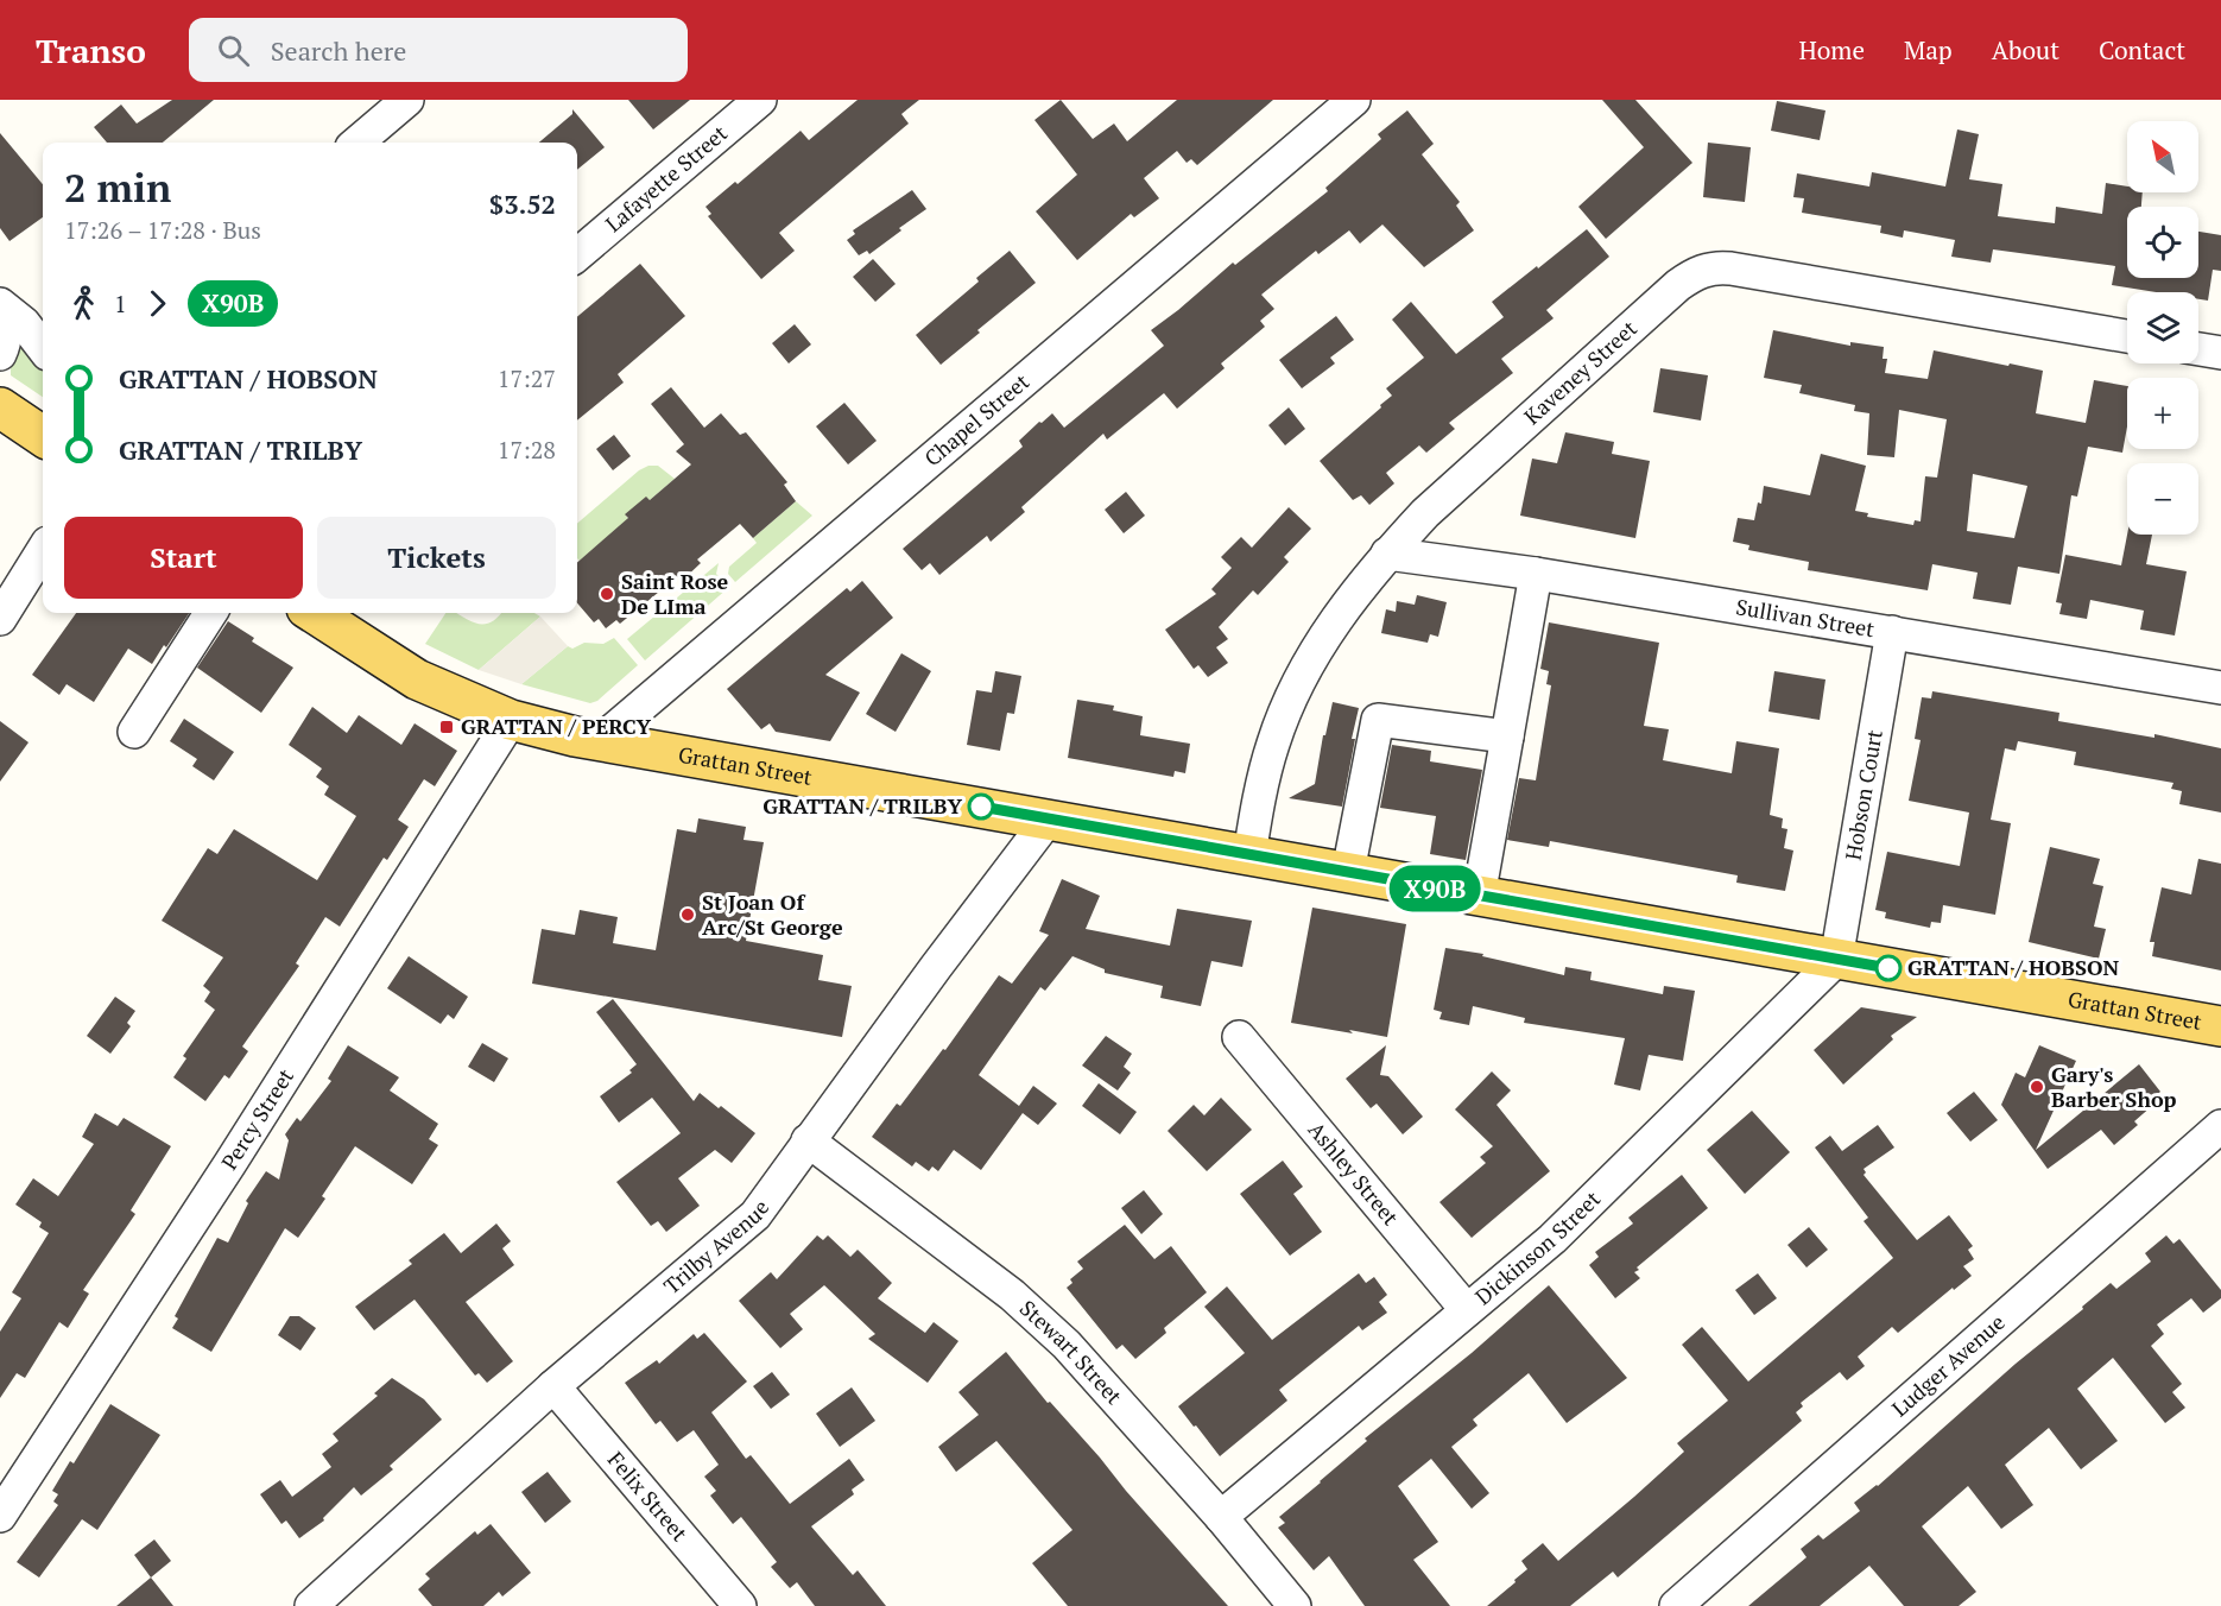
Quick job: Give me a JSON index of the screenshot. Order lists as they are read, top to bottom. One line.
{"streets":{"main road":["Grattan Street"],"street":["Lafayette Street","Kaveney Street","Chapel Street","Sullivan Street","Hobson Court","Percy Street","Ashley Street","Trilby Avenue","Dickinson Street","Stewart Street","Ludger Avenue","Felix Street"]},"crossings":[["Kaveney Street","Sullivan Street"],["Kaveney Street","Grattan Street"],["Chapel Street","Grattan Street"],["Sullivan Street","Hobson Court"],["Grattan Street","Hobson Court"],["Grattan Street","Percy Street"],["Grattan Street","Trilby Avenue"],["Grattan Street","Dickinson Street"],["Hobson Court","Dickinson Street"],["Ashley Street","Dickinson Street"],["Trilby Avenue","Stewart Street"],["Trilby Avenue","Felix Street"],["Dickinson Street","Stewart Street"]],"places":{"other":["Saint Rose De LIma","GRATTAN / TRILBY","St Joan Of Arc/St George","GRATTAN / HOBSON","Gary's Barber Shop"],"transit":["GRATTAN / PERCY"]},"lines":["bus line X90B"],"north":"top left","page":{"header":"Transo","search":"Search here","nav":["Home","Map","About","Contact"],"on_map":"X90B","map_buttons":["+","−"],"heading":["2 min","17:26 – 17:28 · Bus","$3.52"],"legs":["1","X90B"],"list":[{"name":"GRATTAN / HOBSON","value":"17:27"},{"name":"GRATTAN / TRILBY","value":"17:28"}],"buttons":["Start","Tickets"]}}
